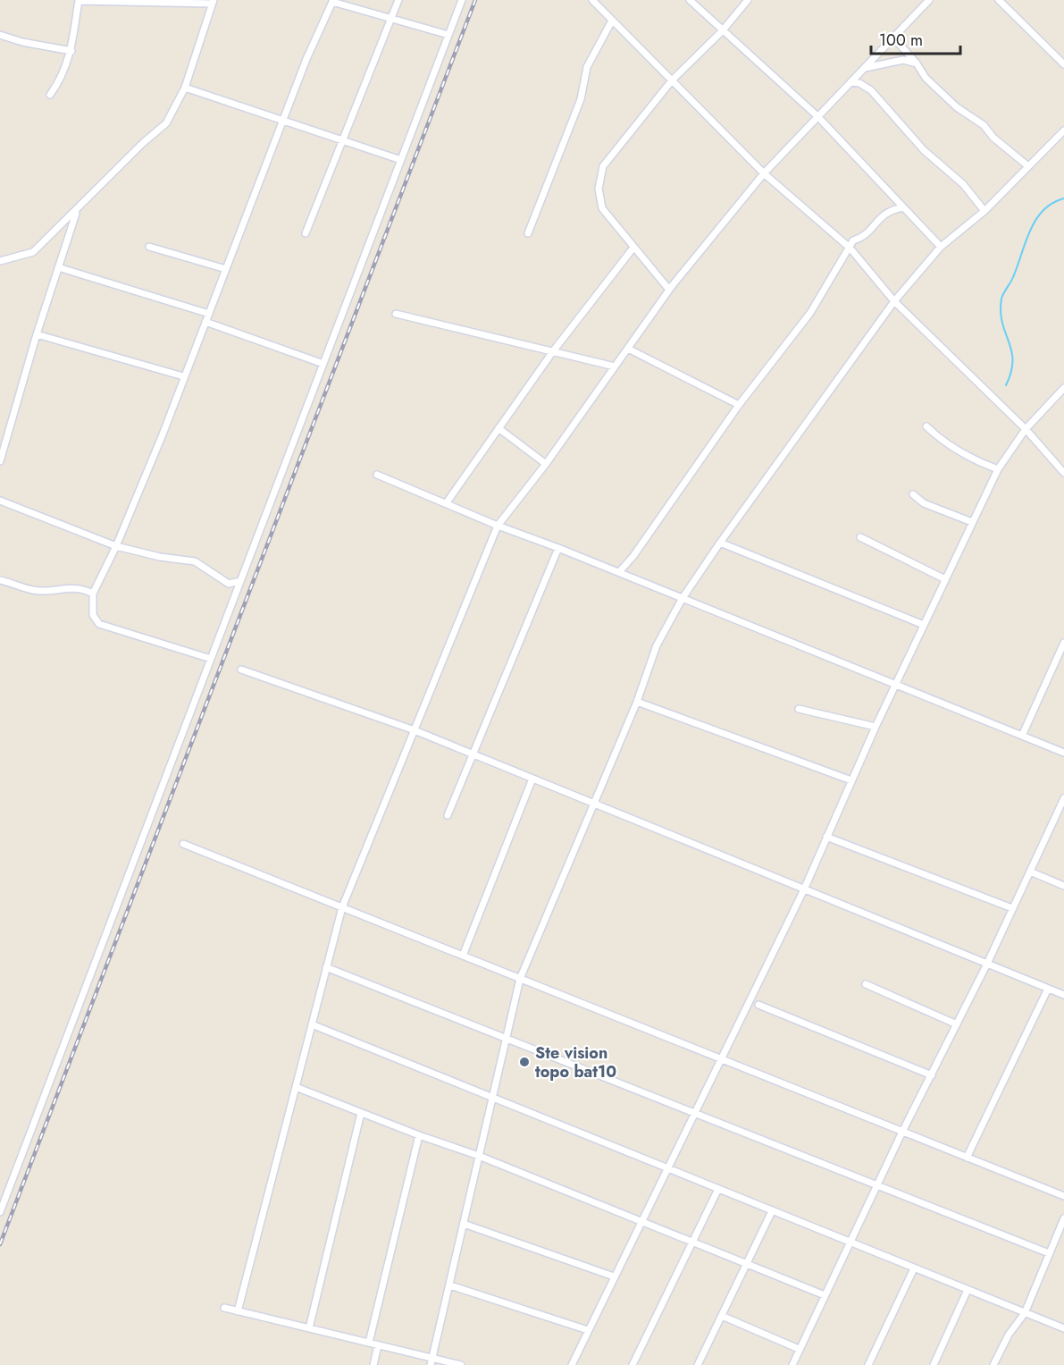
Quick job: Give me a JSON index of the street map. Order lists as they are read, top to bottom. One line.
{"places":["Ste vision topo bat10"],"scale_bar":"100 m"}
